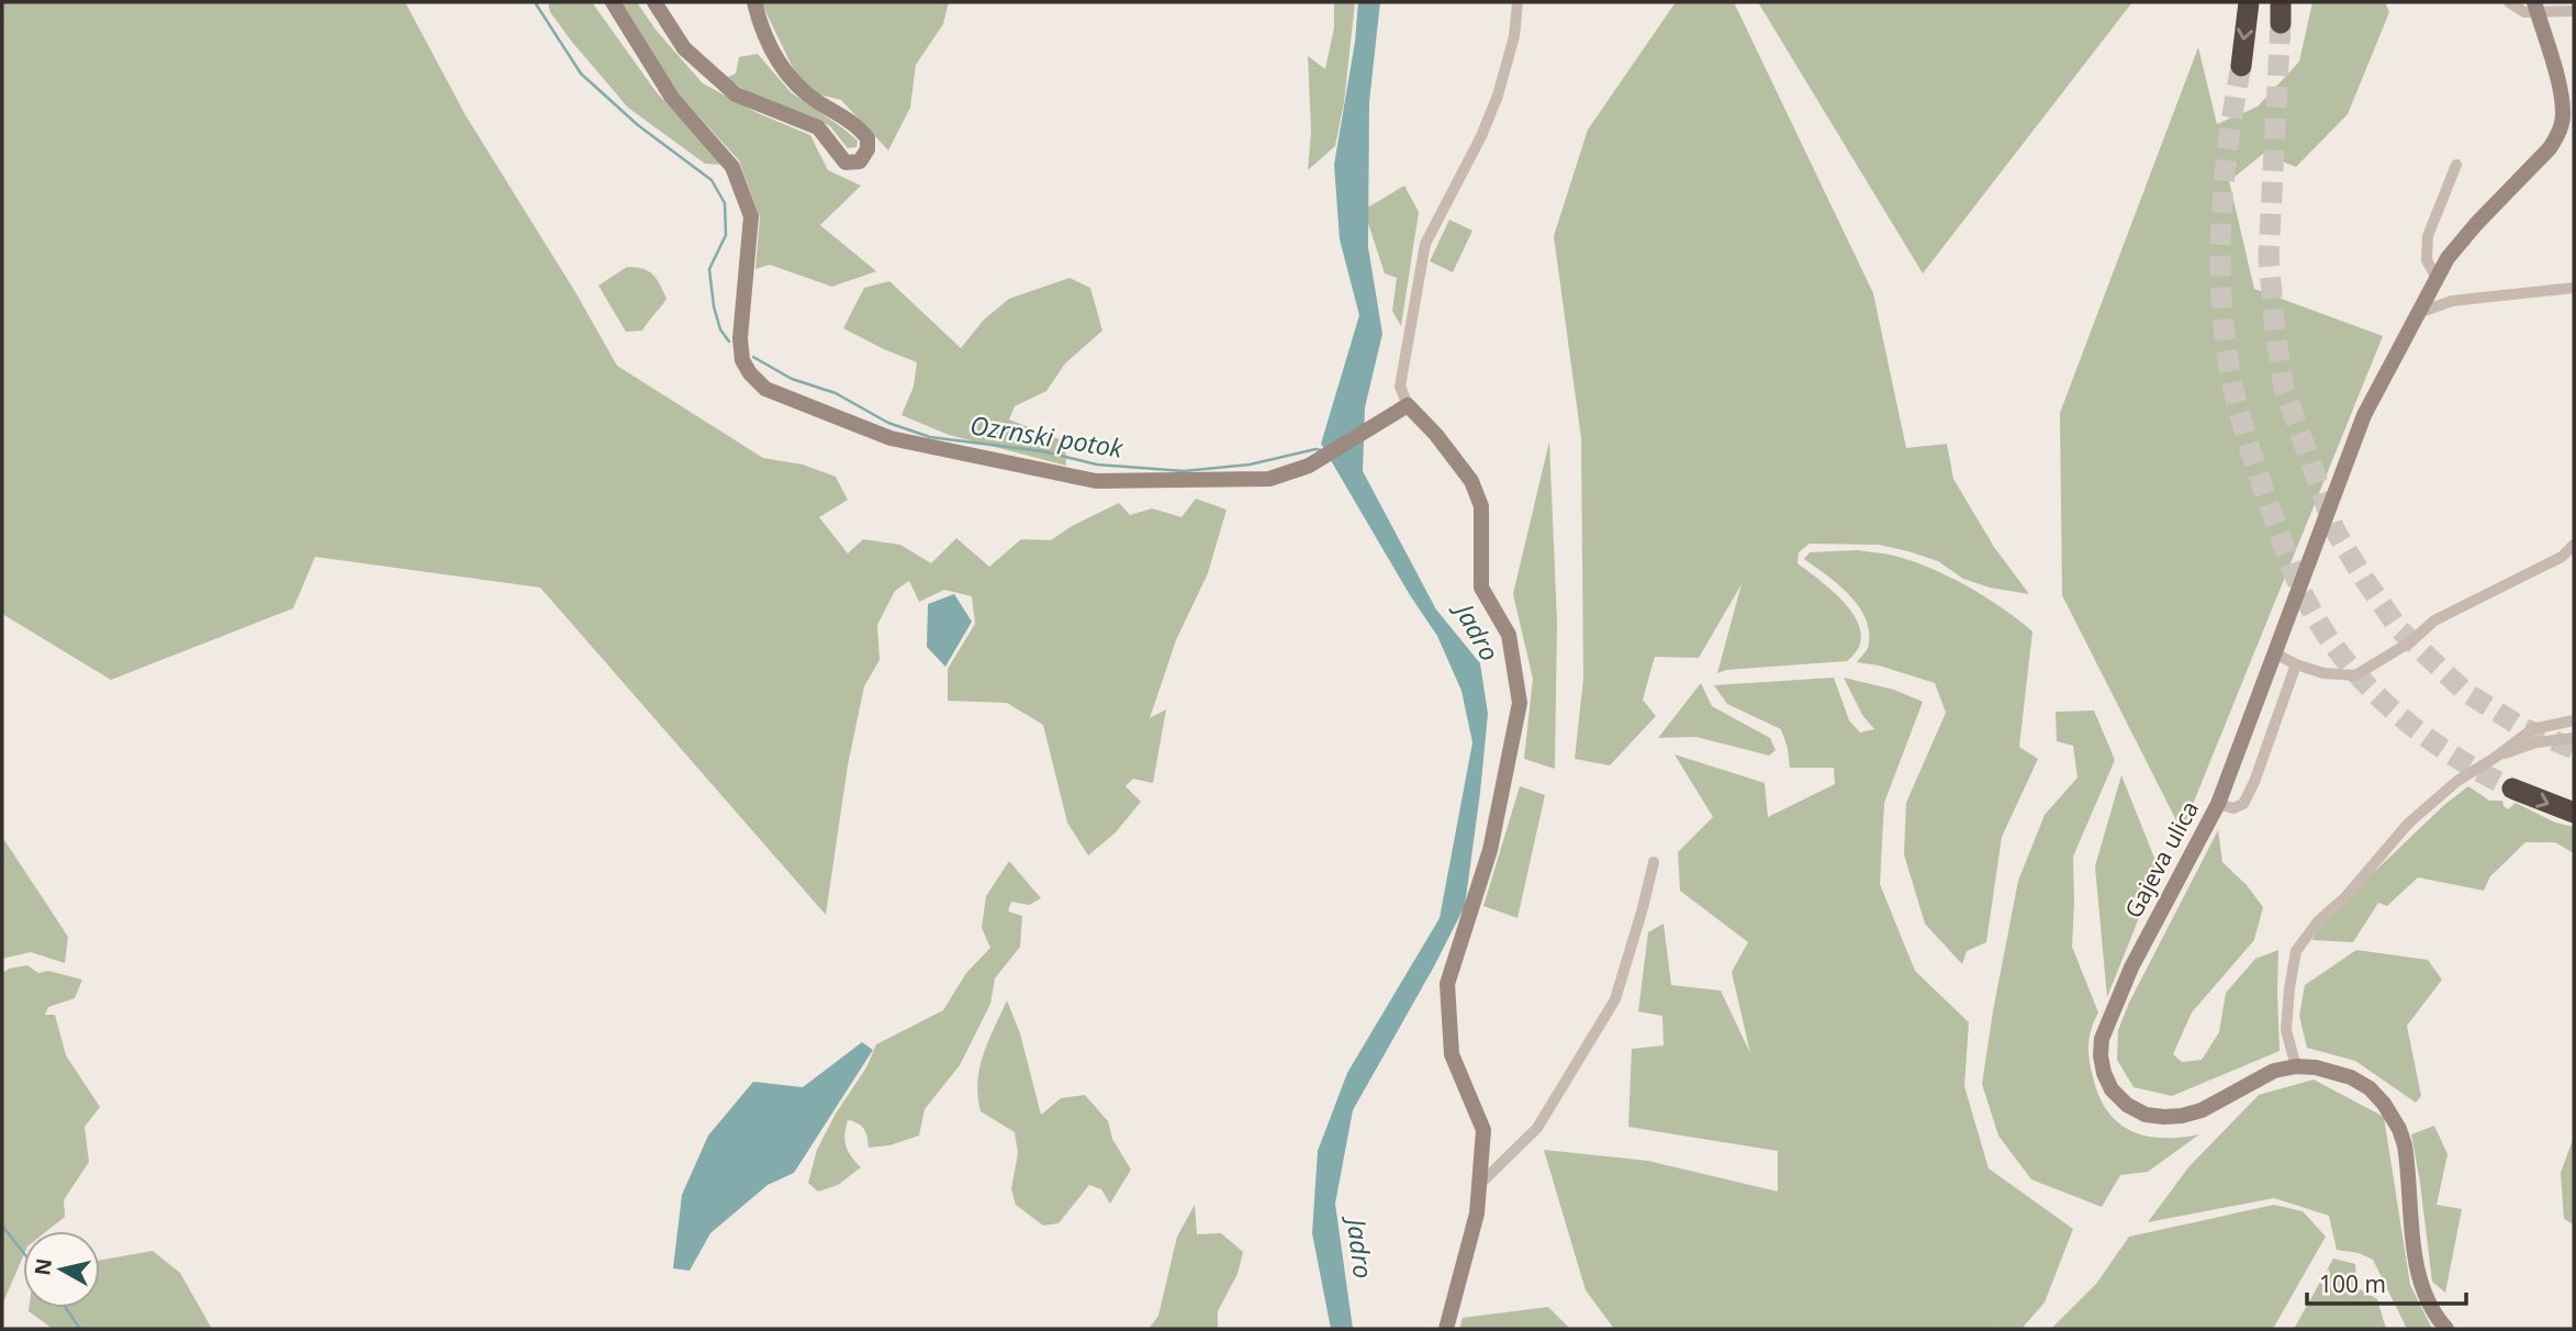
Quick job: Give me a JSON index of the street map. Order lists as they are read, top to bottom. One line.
{"streets":{"street":["Gajeva ulica"]},"water":["Ozrnski potok","Jadro"],"scale_bar":"100 m","north":"left"}
